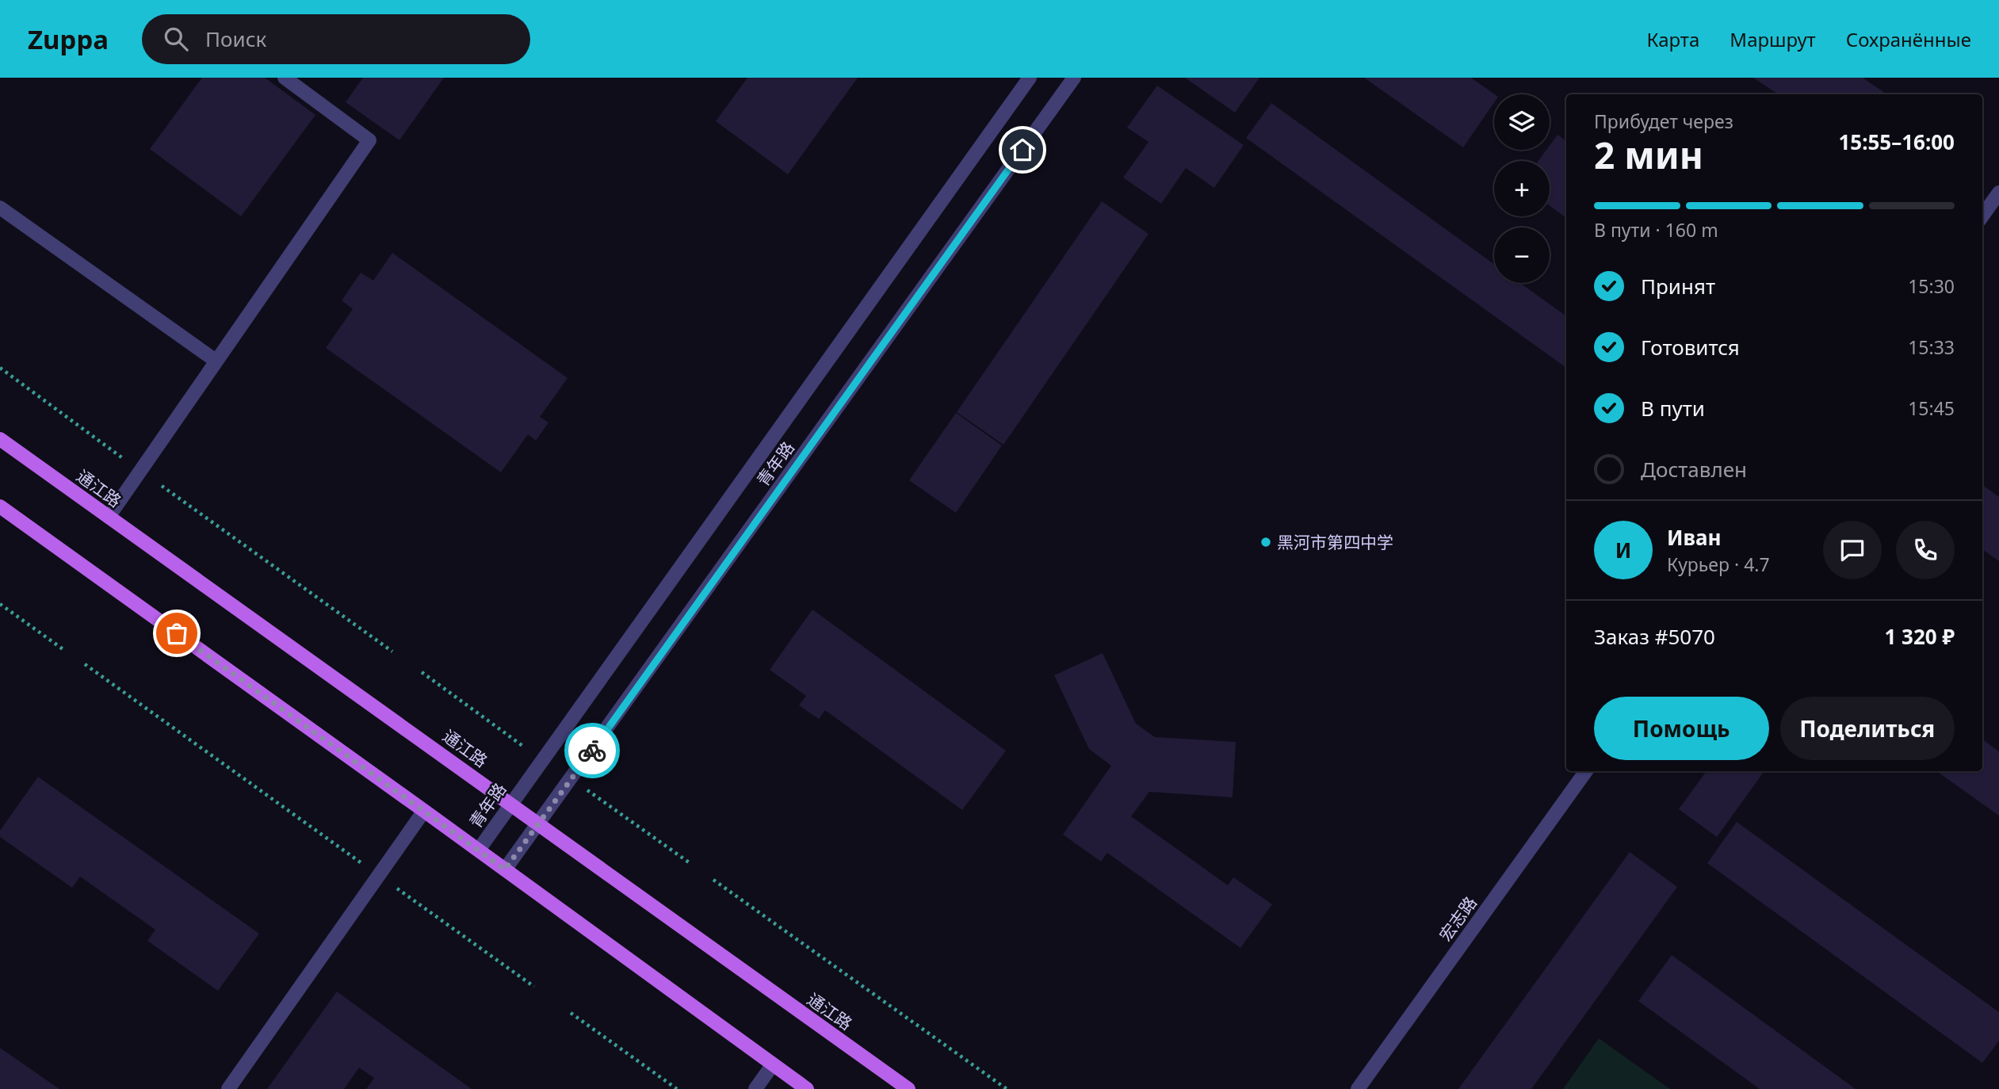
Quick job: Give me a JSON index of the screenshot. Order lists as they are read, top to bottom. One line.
{"streets":{"main road":["通江路"],"street":["青年路","宏志路"]},"crossings":[["青年路","通江路"]],"places":["黑河市第四中学"],"page":{"header":"Zuppa","search":"Поиск","nav":["Карта","Маршрут","Сохранённые"],"map_buttons":["+","−"],"heading":["2 мин","Прибудет через","15:55–16:00"],"panel":["Иван","Курьер · 4.7","Заказ #5070","1 320 ₽"],"bar":"В пути · 160 m","list":[["Принят","15:30"],["Готовится","15:33"],["В пути","15:45"],"Доставлен"],"round":"И","buttons":["Помощь","Поделиться"]}}
